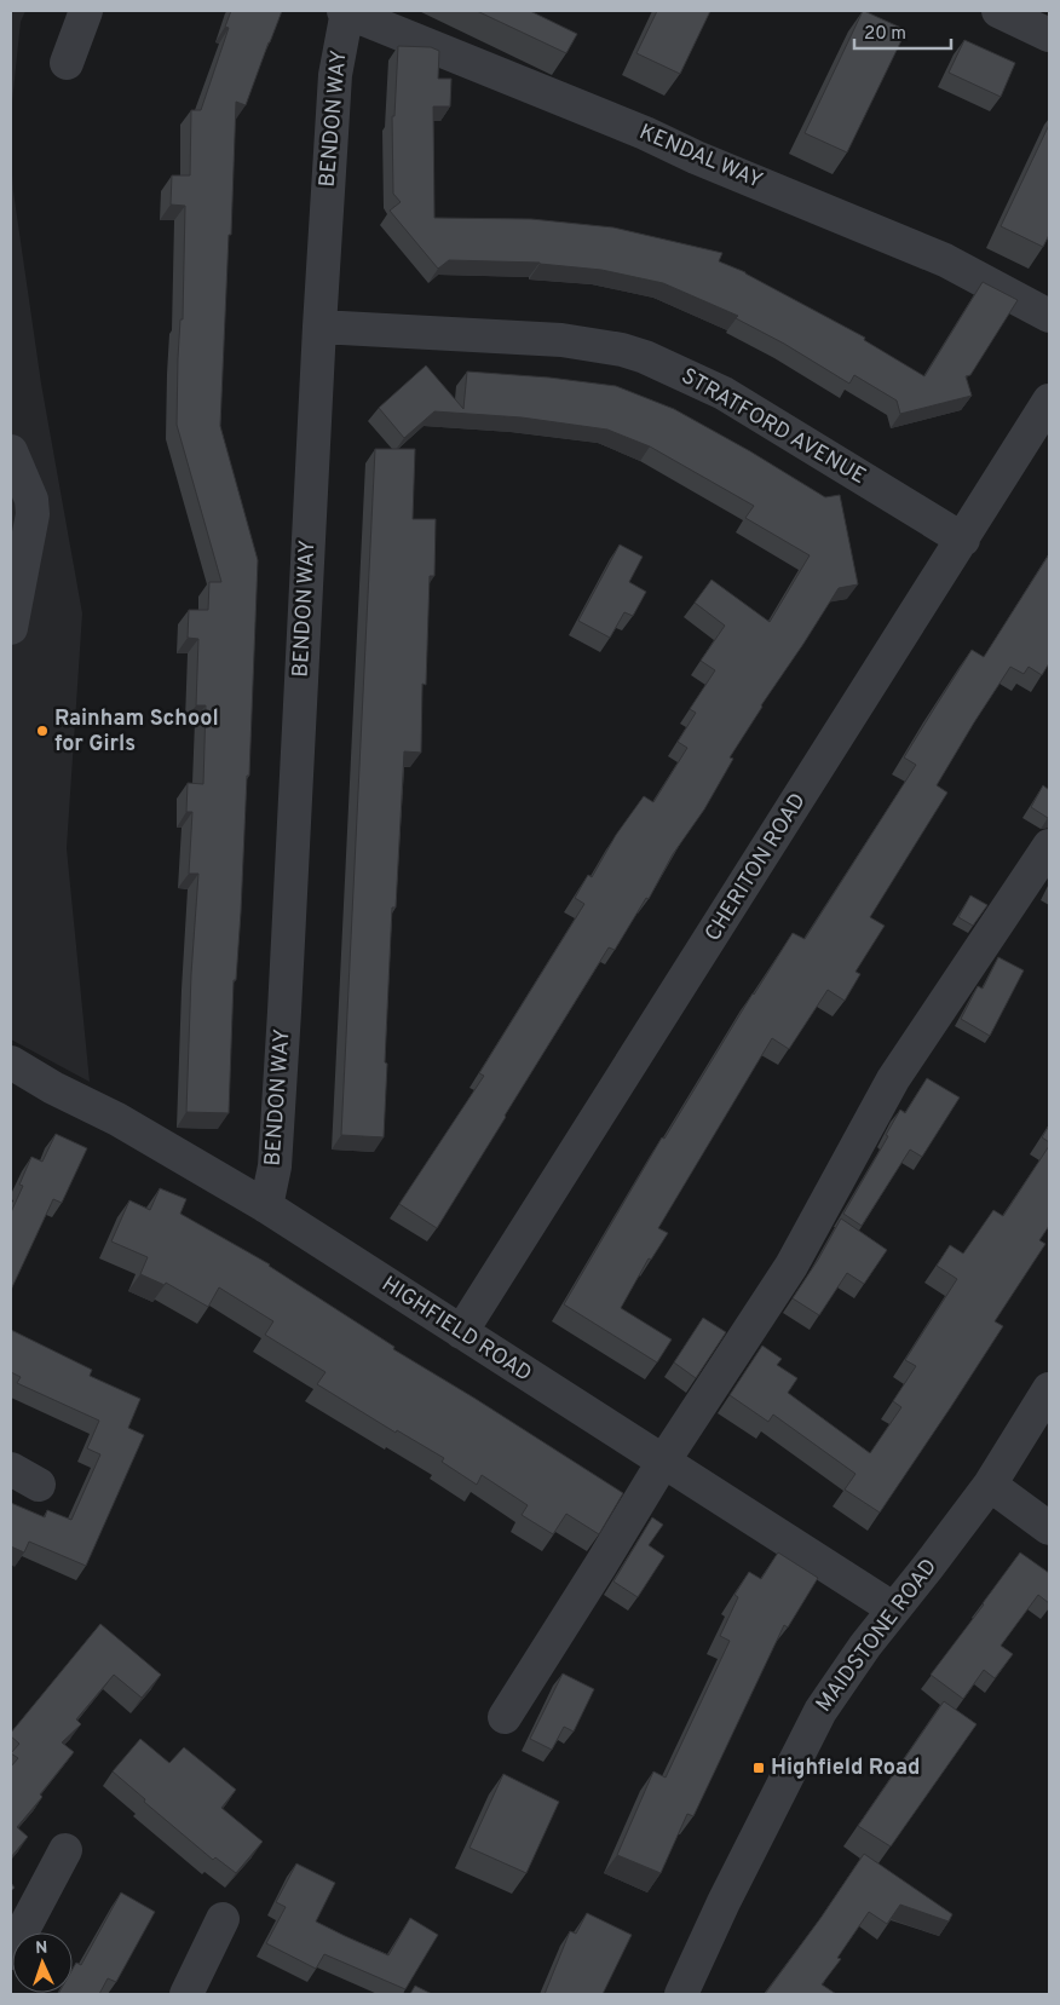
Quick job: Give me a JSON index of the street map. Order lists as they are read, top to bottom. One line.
{"streets":{"street":["BENDON WAY","KENDAL WAY","STRATFORD AVENUE","CHERITON ROAD","HIGHFIELD ROAD","MAIDSTONE ROAD"]},"crossings":[["BENDON WAY","KENDAL WAY"],["BENDON WAY","STRATFORD AVENUE"],["BENDON WAY","HIGHFIELD ROAD"],["STRATFORD AVENUE","CHERITON ROAD"],["CHERITON ROAD","HIGHFIELD ROAD"],["HIGHFIELD ROAD","MAIDSTONE ROAD"]],"places":{"other":["Rainham School for Girls"],"transit":["Highfield Road"]},"scale_bar":"20 m","north":"top"}
